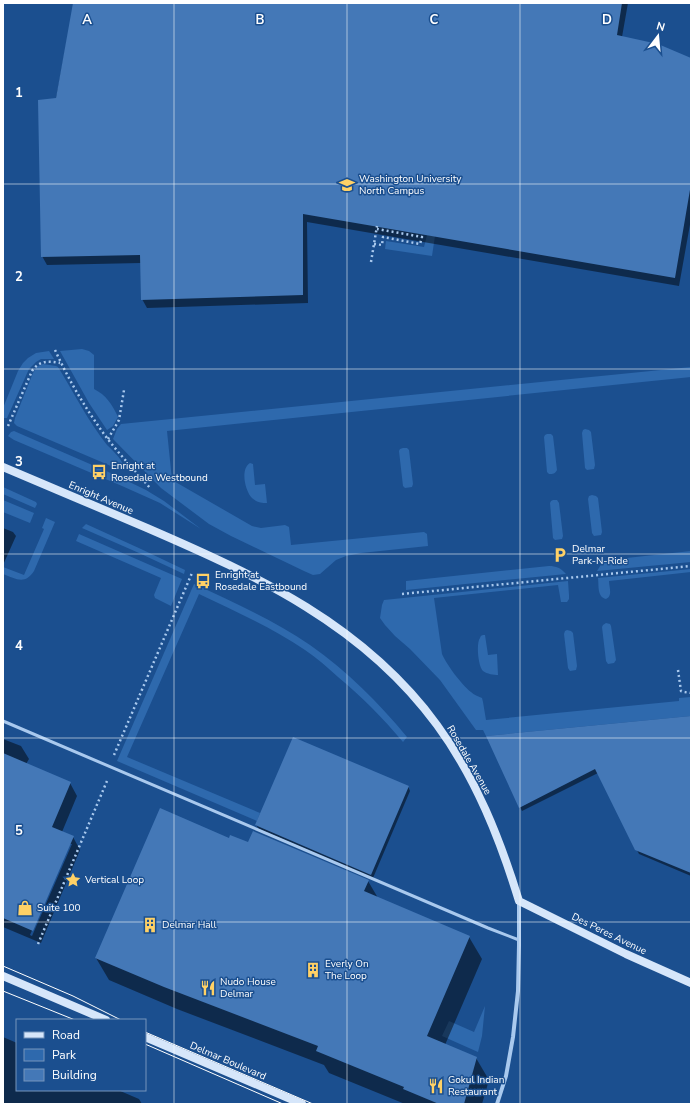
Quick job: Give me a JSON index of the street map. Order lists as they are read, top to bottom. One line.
{"streets":{"street":["Enright Avenue","Rosedale Avenue","Des Peres Avenue","Delmar Boulevard"]},"crossings":[["Enright Avenue","Rosedale Avenue"],["Rosedale Avenue","Des Peres Avenue"]],"places":{"school or university":["Washington University North Campus"],"bus stop":["Enright at Rosedale Westbound","Enright at Rosedale Eastbound"],"parking":["Delmar Park-N-Ride"],"place":["Vertical Loop"],"shop":["Suite 100"],"building":["Delmar Hall","Everly On The Loop"],"restaurant":["Nudo House Delmar","Gokul Indian Restaurant"]},"legend":["Road","Park","Building"],"north":"top","grid":{"columns":["A","B","C","D"],"rows":["1","2","3","4","5"]}}
